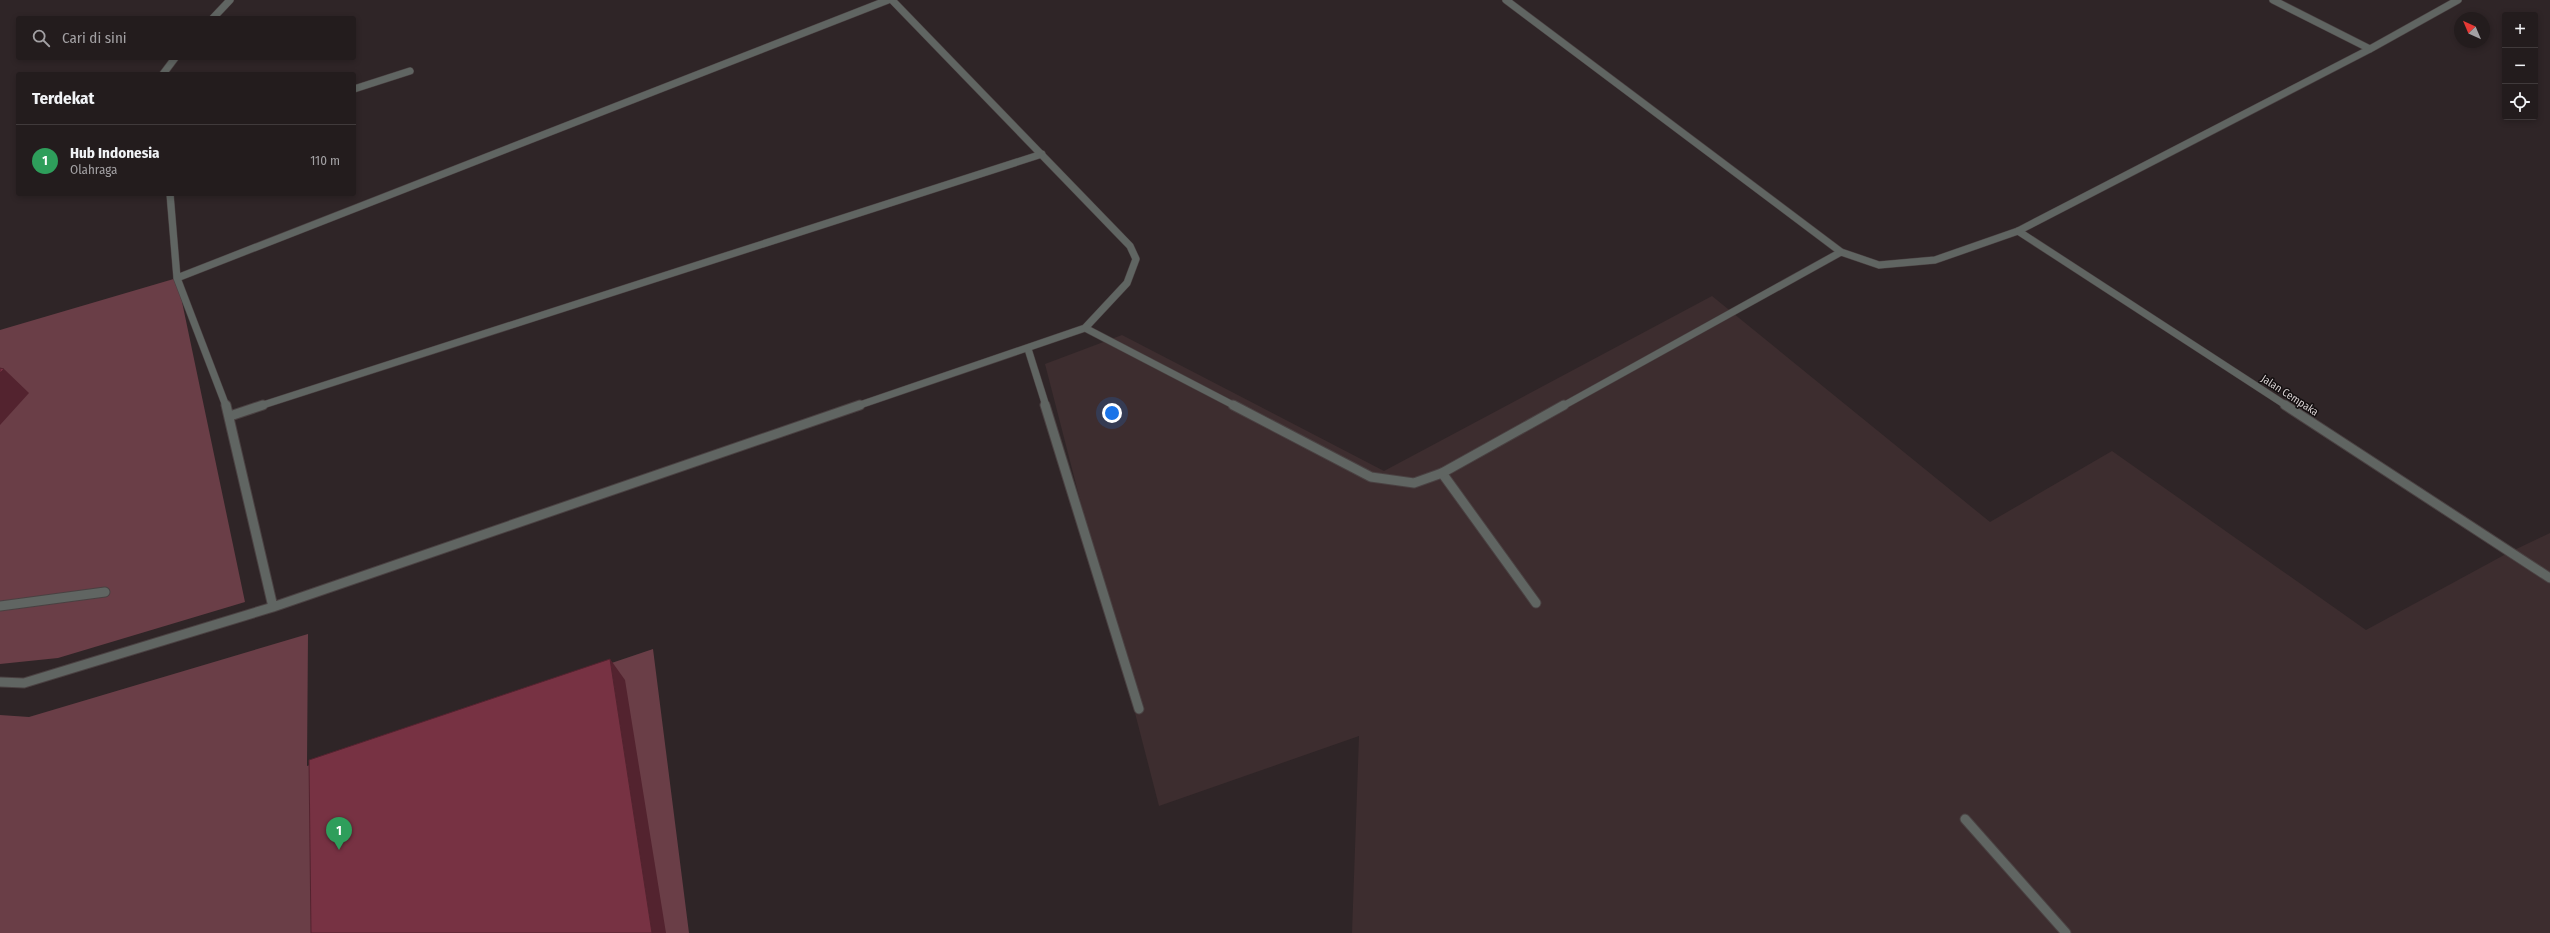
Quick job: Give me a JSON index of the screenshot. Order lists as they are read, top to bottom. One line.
{"streets":{"street":["Jalan Cempaka"]},"north":"top left","page":{"map_buttons":["+","−"],"search":"Cari di sini","heading":"Terdekat","list":[{"mark":"1","name":"Hub Indonesia","note":"Olahraga","value":"110 m"}],"pins":"1"}}
